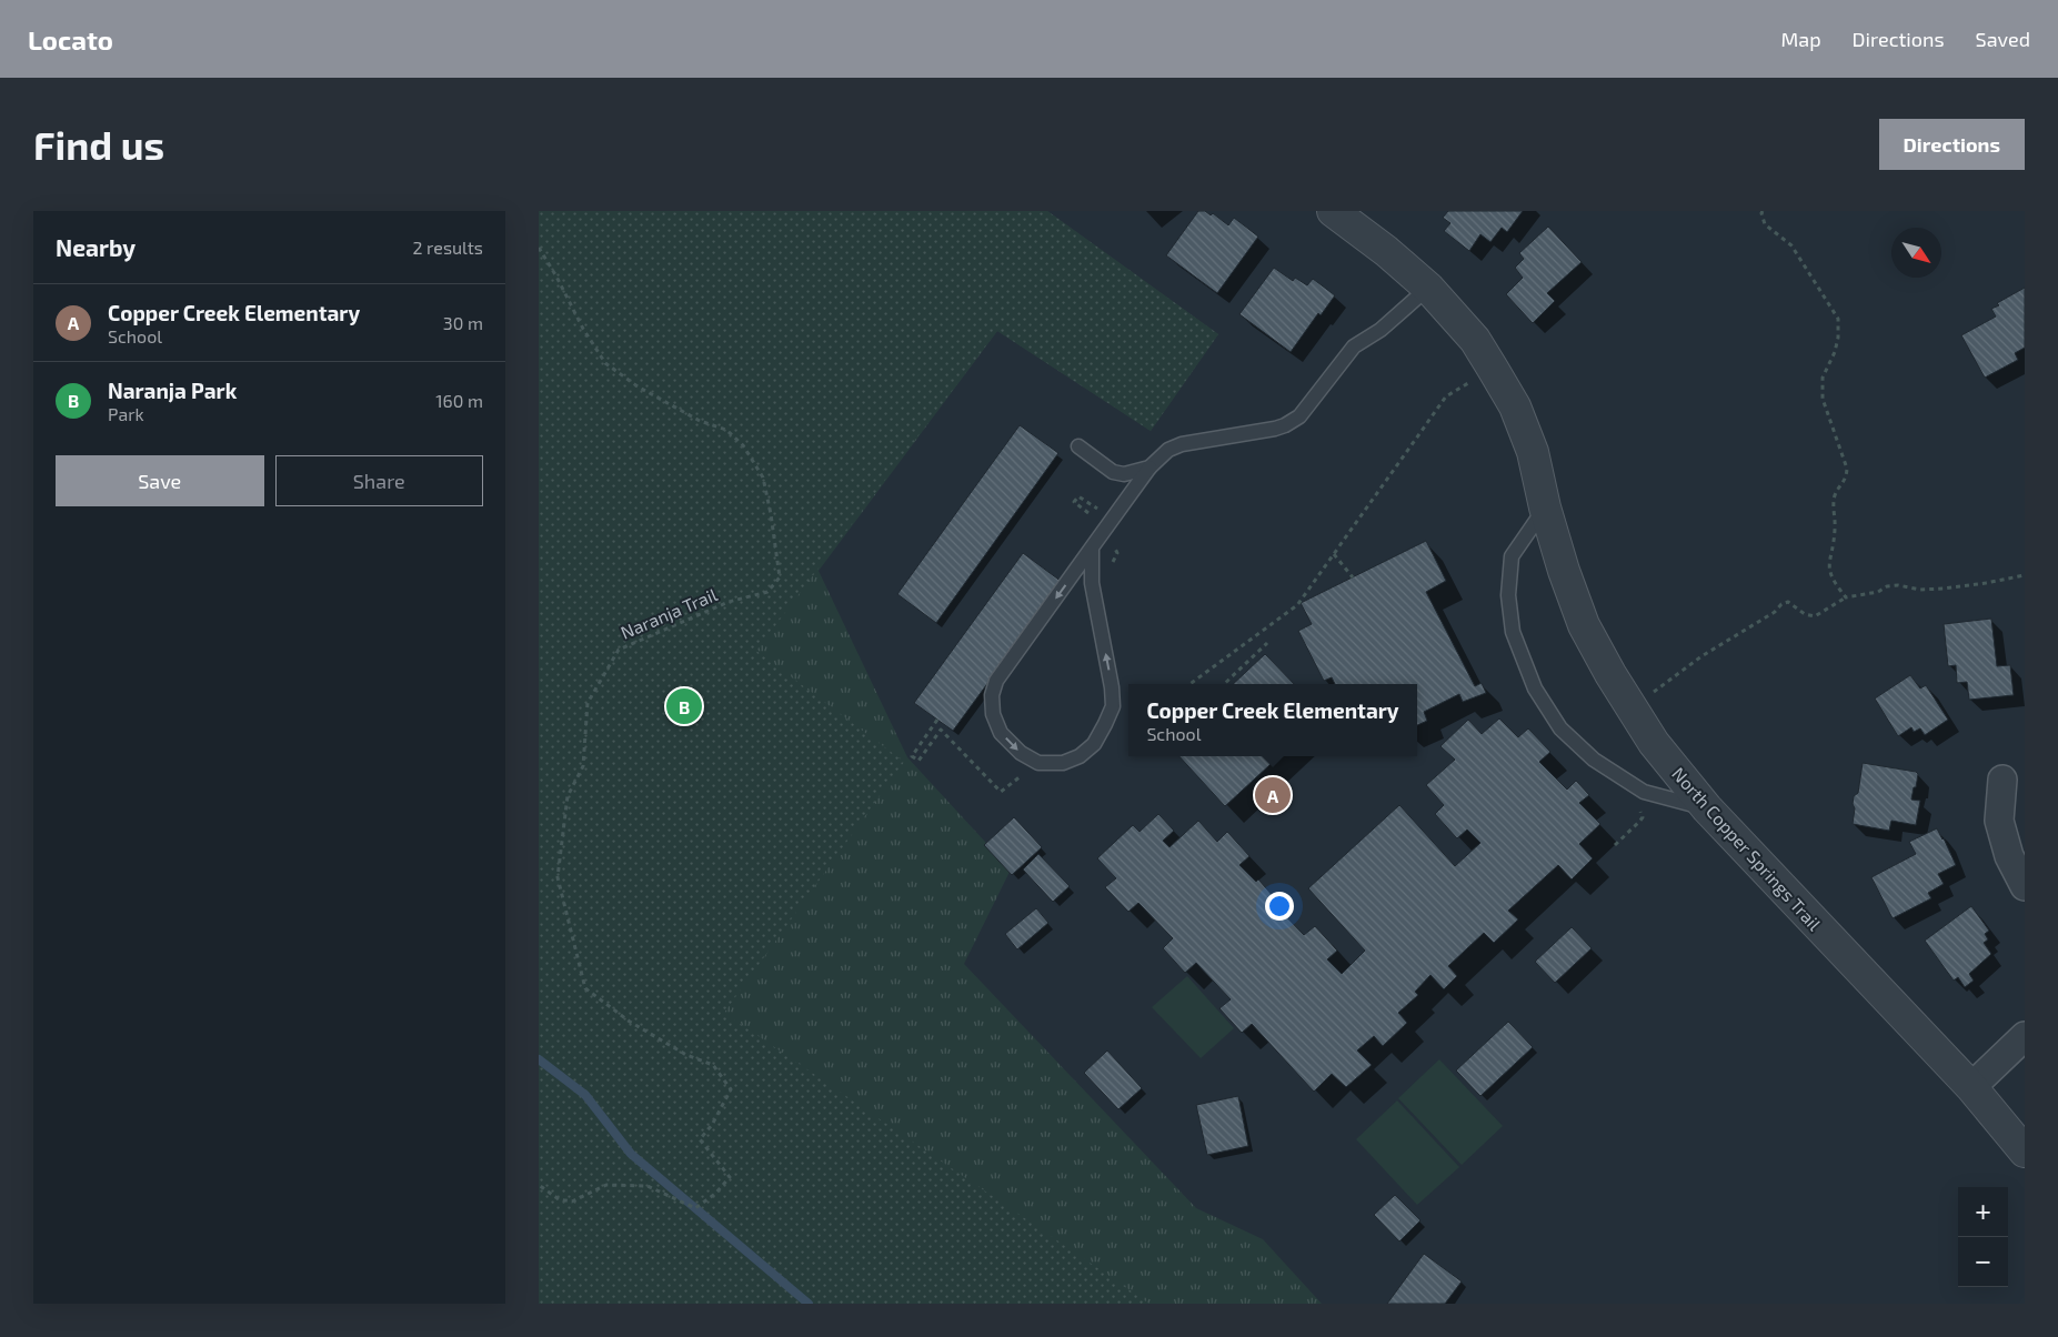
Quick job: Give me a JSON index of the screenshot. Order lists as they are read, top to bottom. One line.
{"streets":{"street":["North Copper Springs Trail"],"path":["Naranja Trail"]},"north":"bottom right","page":{"header":"Locato","nav":["Map","Directions","Saved"],"buttons":["Directions",["Save","Share"]],"title":"Find us","heading":["Nearby","2 results"],"list":[{"mark":"A","name":"Copper Creek Elementary","note":"School","value":"30 m"},{"mark":"B","name":"Naranja Park","note":"Park","value":"160 m"}],"popup":["Copper Creek Elementary","School"],"pins":["B","A"],"map_buttons":["+","−"]}}
